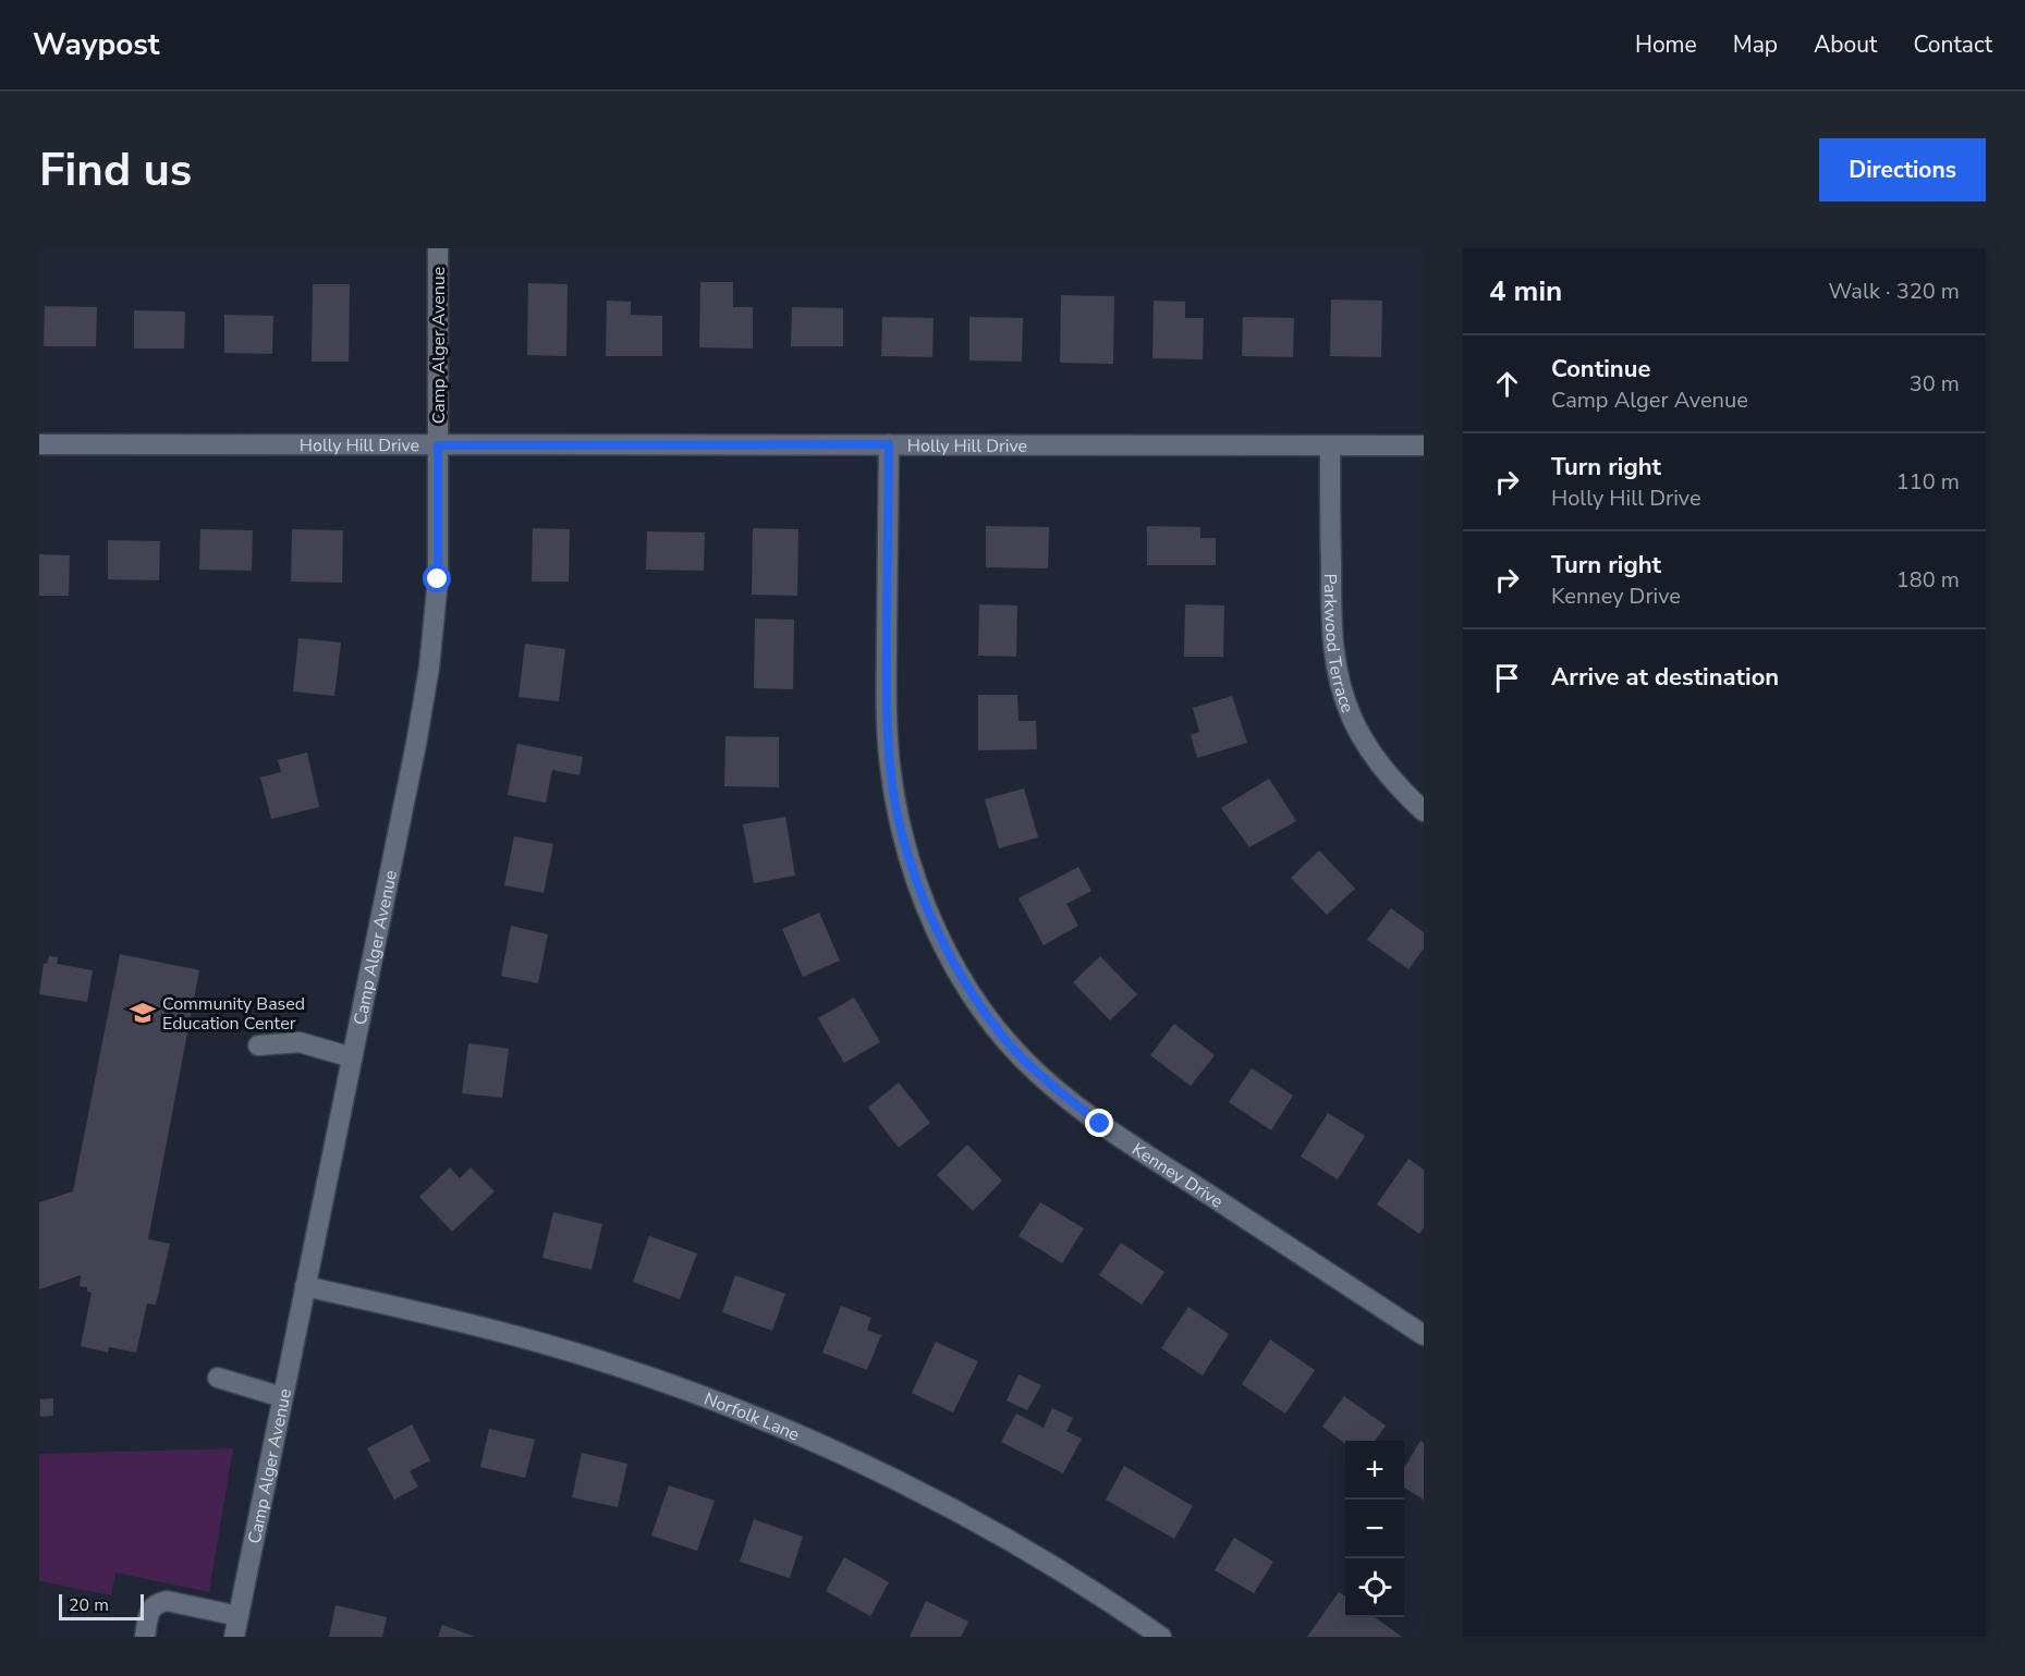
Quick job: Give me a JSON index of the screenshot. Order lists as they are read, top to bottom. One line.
{"streets":{"street":["Camp Alger Avenue","Holly Hill Drive","Parkwood Terrace","Kenney Drive","Norfolk Lane"]},"crossings":[["Camp Alger Avenue","Holly Hill Drive"],["Camp Alger Avenue","Norfolk Lane"],["Holly Hill Drive","Parkwood Terrace"],["Holly Hill Drive","Kenney Drive"]],"places":{"school or university":["Community Based Education Center"]},"scale_bar":"20 m","page":{"header":"Waypost","nav":["Home","Map","About","Contact"],"buttons":"Directions","title":"Find us","heading":["4 min","Walk · 320 m"],"list":[["Continue","Camp Alger Avenue","30 m"],["Turn right","Holly Hill Drive","110 m"],["Turn right","Kenney Drive","180 m"],"Arrive at destination"],"map_buttons":["+","−"],"scale":"20 m"}}
